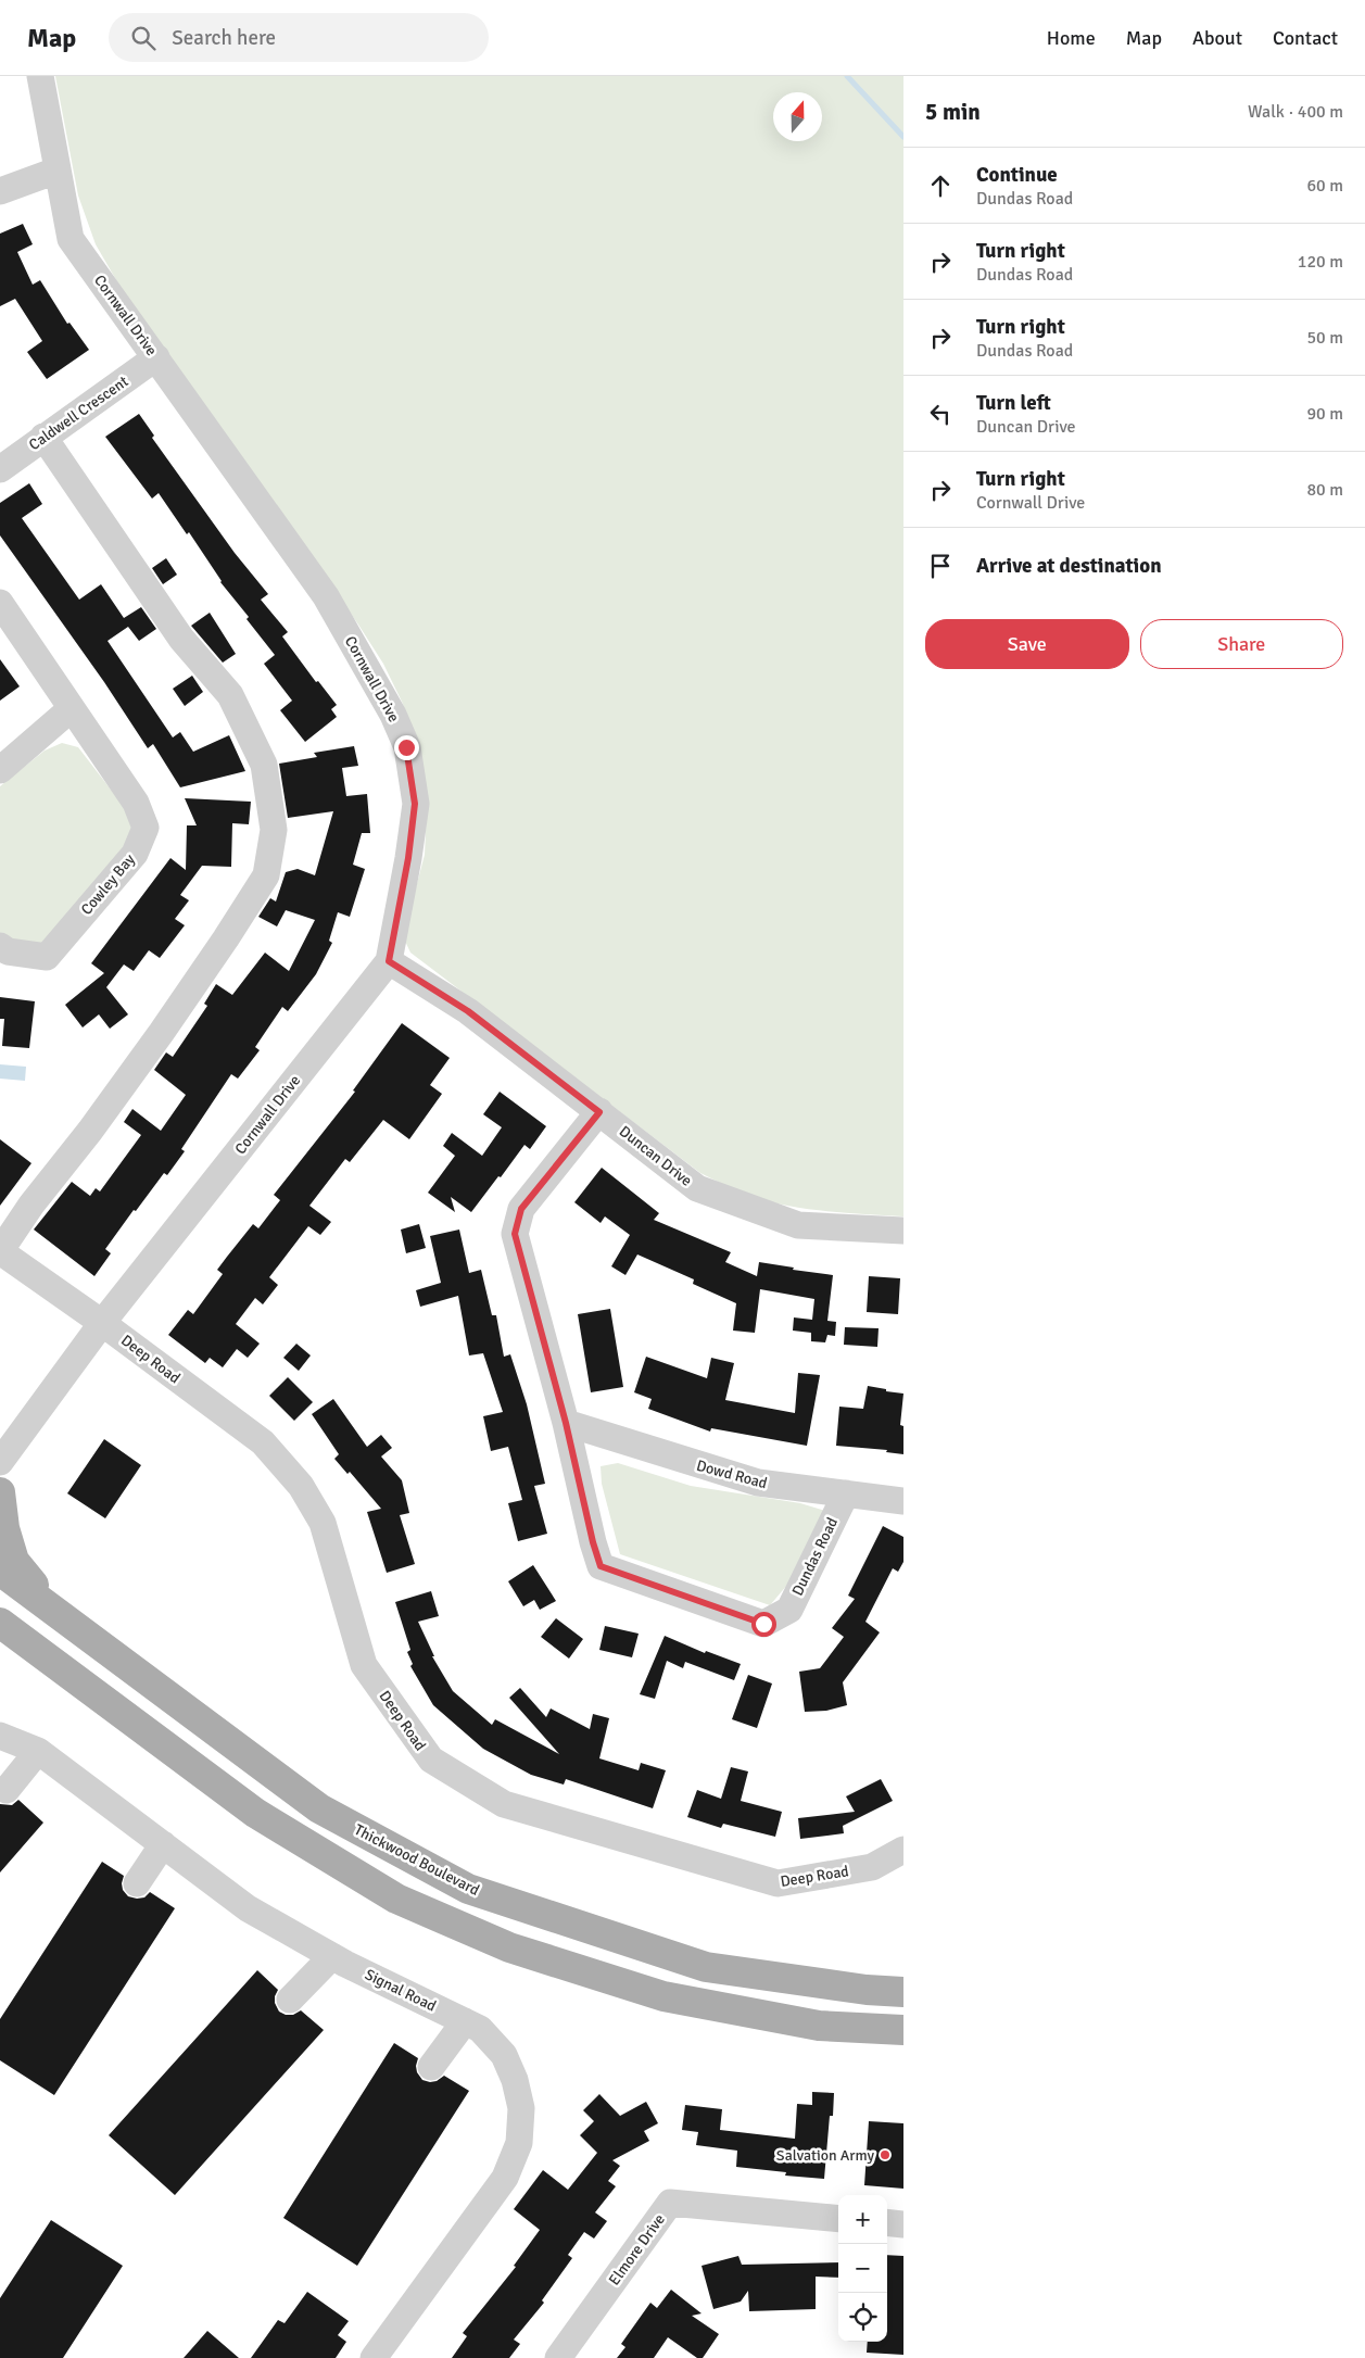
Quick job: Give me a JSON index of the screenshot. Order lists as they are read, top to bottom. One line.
{"streets":{"main road":["Thickwood Boulevard"],"street":["Cornwall Drive","Caldwell Crescent","Cowley Bay","Duncan Drive","Deep Road","Dowd Road","Dundas Road","Signal Road","Elmore Drive"]},"crossings":[["Cornwall Drive","Caldwell Crescent"],["Cornwall Drive","Duncan Drive"],["Cornwall Drive","Deep Road"],["Duncan Drive","Dundas Road"],["Dowd Road","Dundas Road"]],"places":["Salvation Army"],"north":"top","page":{"header":"Map","search":"Search here","nav":["Home","Map","About","Contact"],"heading":["5 min","Walk · 400 m"],"list":[["Continue","Dundas Road","60 m"],["Turn right","Dundas Road","120 m"],["Turn right","Dundas Road","50 m"],["Turn left","Duncan Drive","90 m"],["Turn right","Cornwall Drive","80 m"],"Arrive at destination"],"buttons":["Save","Share"],"map_buttons":["+","−"]}}
